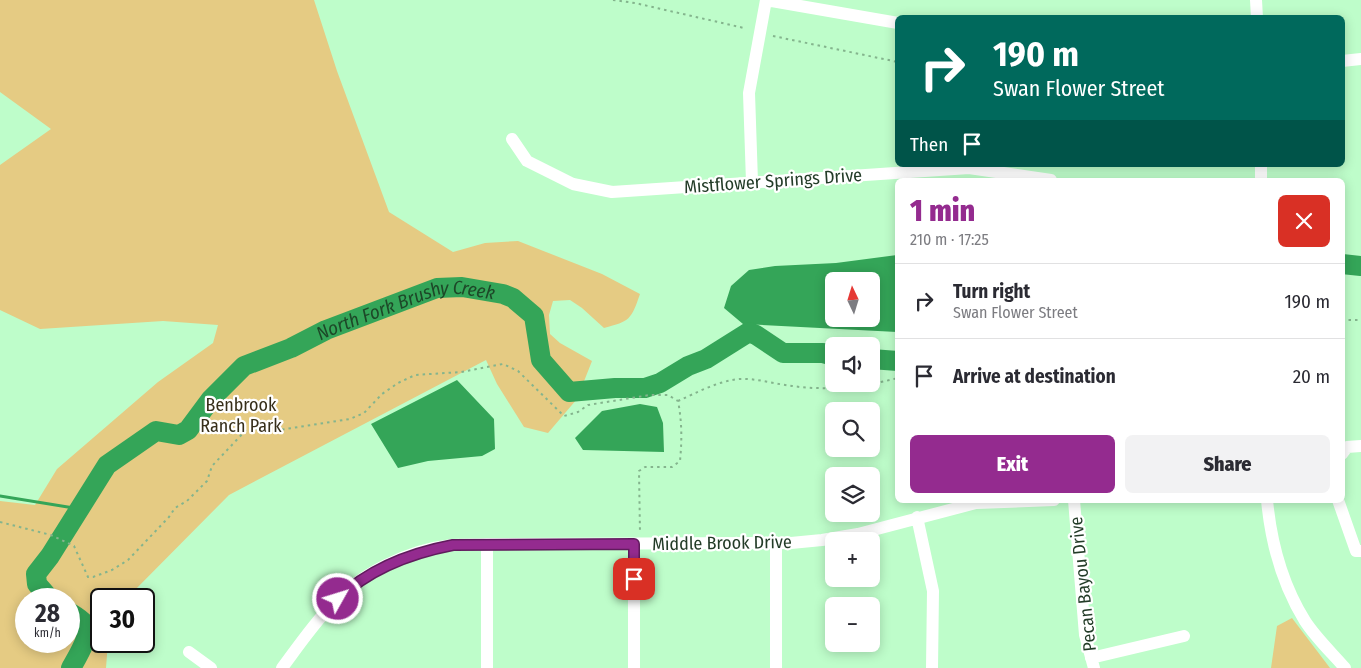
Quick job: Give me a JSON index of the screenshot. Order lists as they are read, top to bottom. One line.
{"streets":{"street":["Mistflower Springs Drive","Middle Brook Drive","Pecan Bayou Drive"]},"water":["North Fork Brushy Creek"],"parks":["Benbrook Ranch Park"],"north":"top","page":{"turn":["190 m","Swan Flower Street"],"then":"Then","heading":["1 min","210 m · 17:25"],"list":[{"name":"Turn right","note":"Swan Flower Street","value":"190 m"},{"name":"Arrive at destination","value":"20 m"}],"map_buttons":["+","−"],"buttons":["Exit","Share"],"speed":"28 km/h","limit":"30"}}
